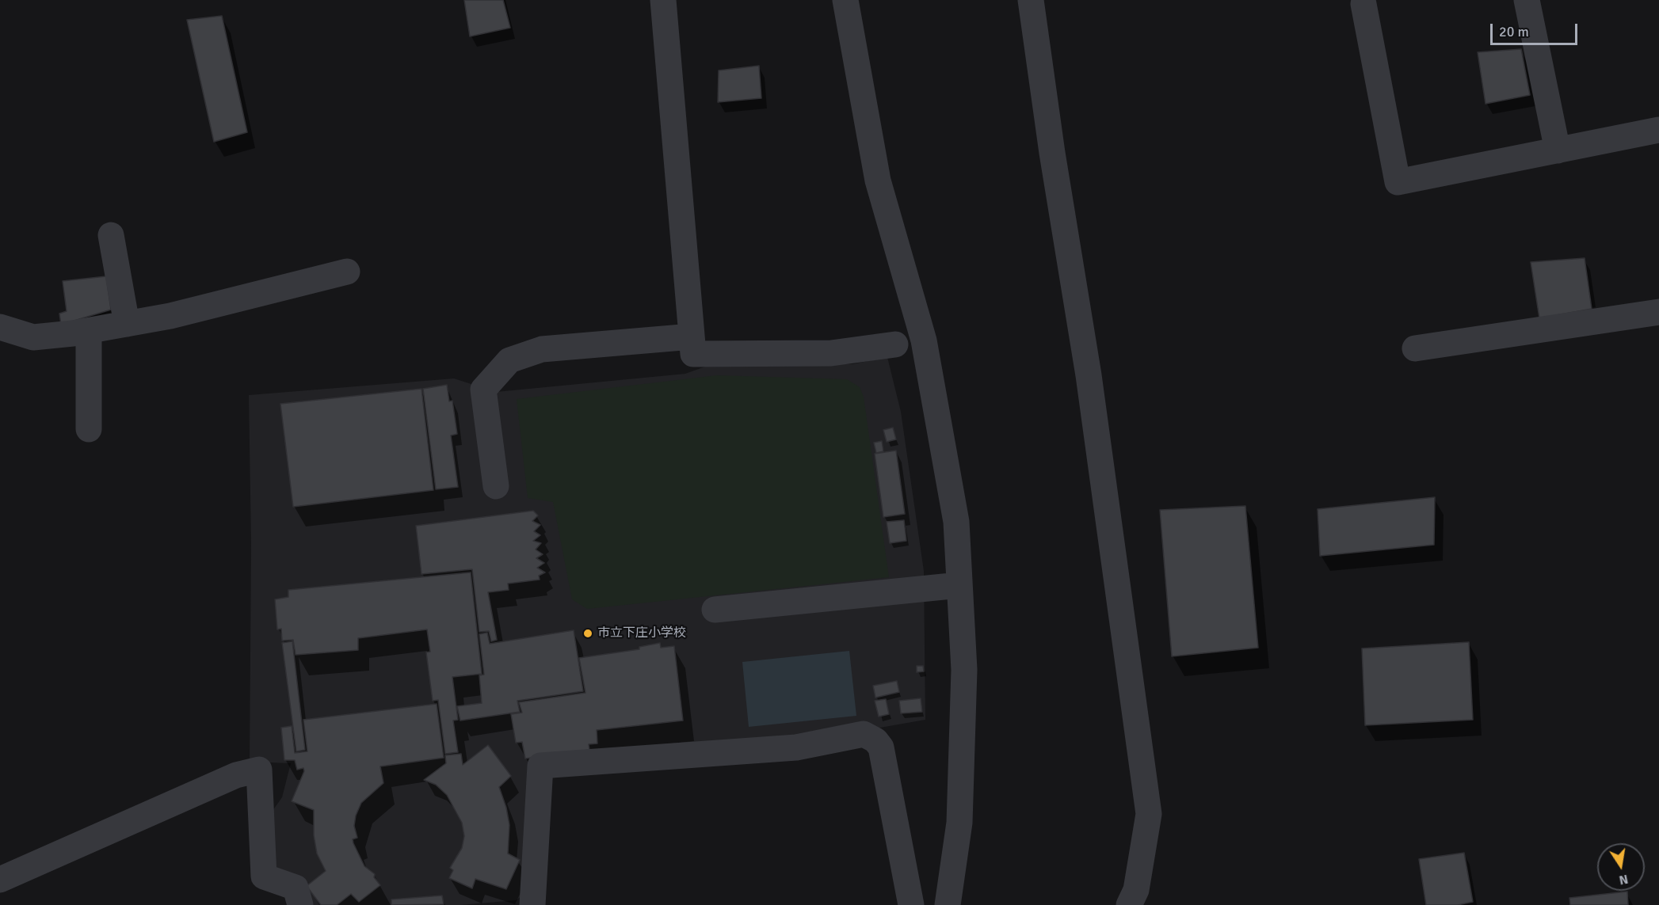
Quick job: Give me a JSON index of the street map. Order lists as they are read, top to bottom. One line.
{"places":["市立下庄小学校"],"scale_bar":"20 m","north":"bottom"}
